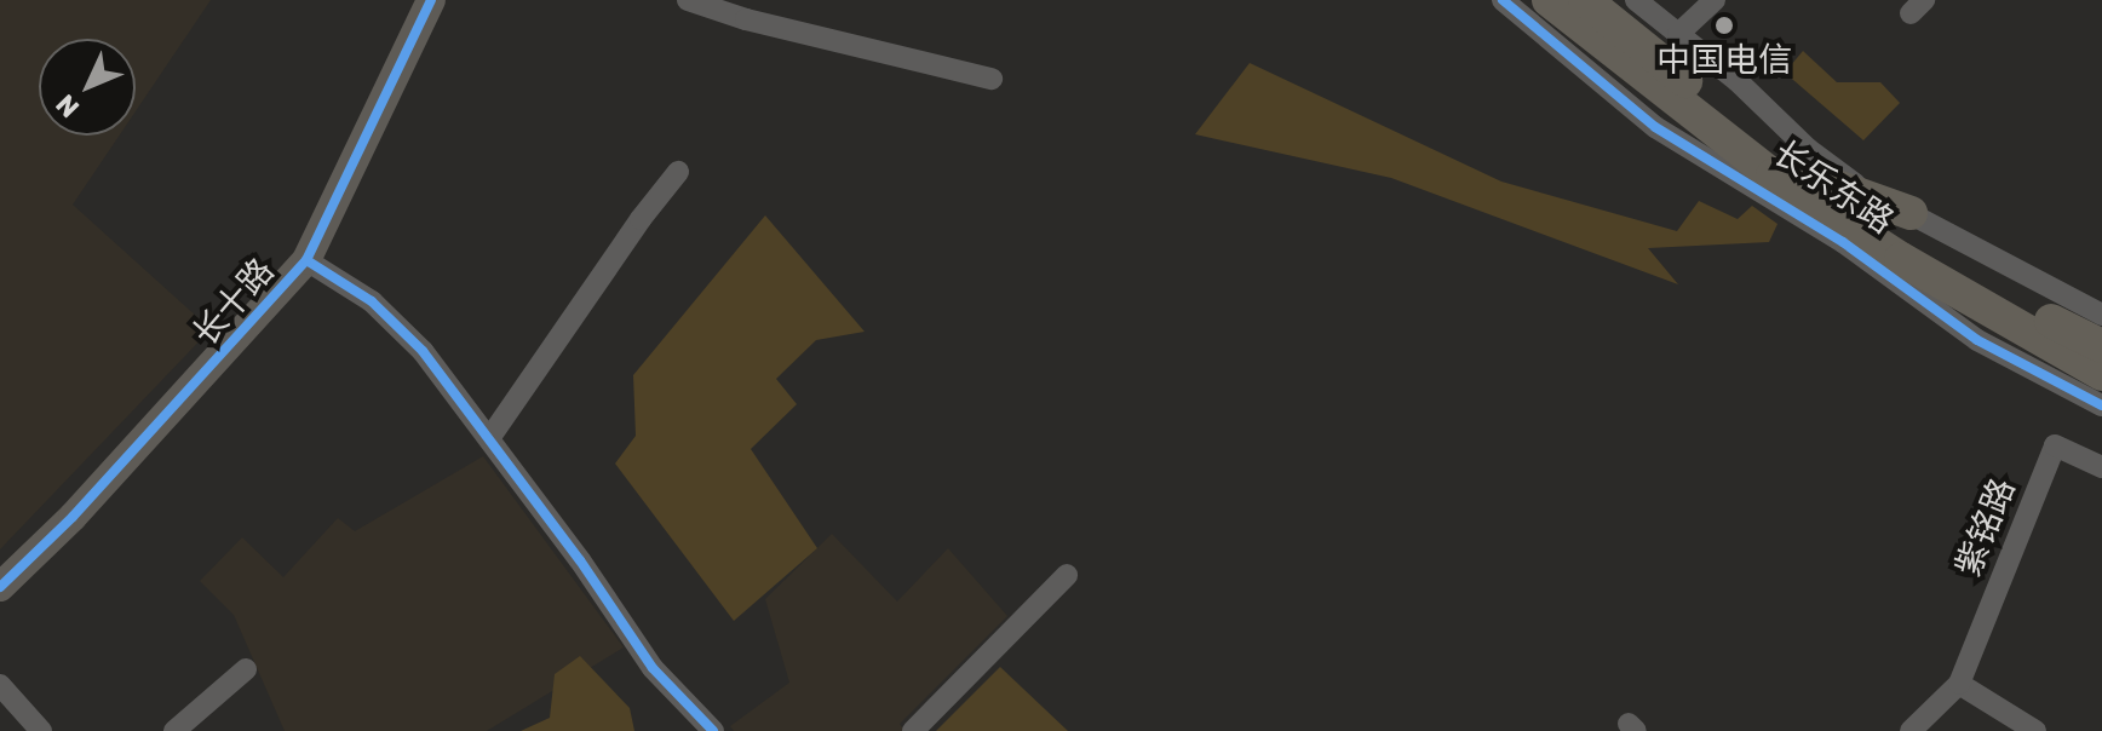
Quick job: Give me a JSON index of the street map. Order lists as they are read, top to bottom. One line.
{"streets":{"main road":["长乐东路"],"street":["长十路","紫铭路"]},"places":["中国电信"],"north":"bottom left"}
